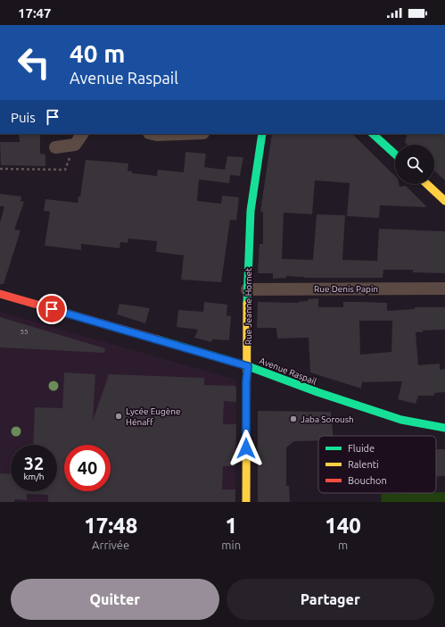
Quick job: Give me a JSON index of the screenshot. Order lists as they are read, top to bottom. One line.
{"streets":{"main road":["Rue Jeanne Hornet","Avenue Raspail"],"street":["Rue Denis Papin"]},"crossings":[["Rue Denis Papin","Rue Jeanne Hornet"],["Rue Jeanne Hornet","Avenue Raspail"]],"places":["Lycée Eugène Hénaff","Jaba Soroush"],"house_numbers":["55"],"legend":["Fluide","Ralenti","Bouchon"],"page":{"status":"17:47","turn":["40 m","Avenue Raspail"],"then":"Puis","speed":"32 km/h","limit":"40","eta":["17:48","Arrivée","1","min","140","m"],"buttons":["Quitter","Partager"]}}
